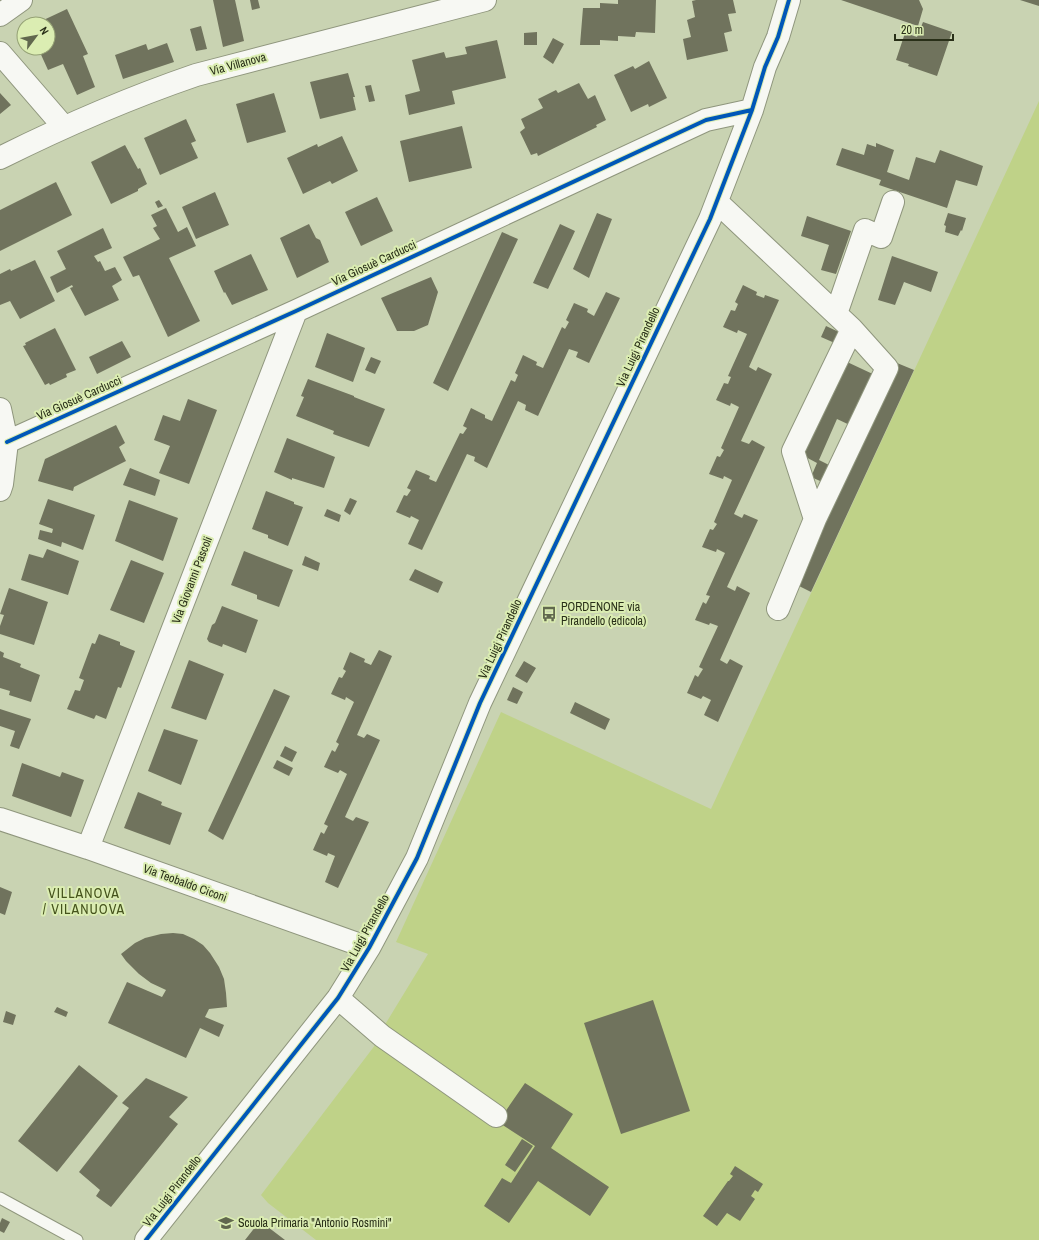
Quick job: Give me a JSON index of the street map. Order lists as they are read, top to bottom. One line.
{"streets":{"street":["Via Villanova","Via Giosuè Carducci","Via Luigi Pirandello","Via Giovanni Pascoli","Via Teobaldo Ciconi"]},"crossings":[["Via Giosuè Carducci","Via Luigi Pirandello"],["Via Giosuè Carducci","Via Giovanni Pascoli"],["Via Luigi Pirandello","Via Teobaldo Ciconi"],["Via Giovanni Pascoli","Via Teobaldo Ciconi"]],"districts":["VILLANOVA / VILANUOVA"],"places":{"bus stop":["PORDENONE via Pirandello (edicola)"],"school or university":["Scuola Primaria \"Antonio Rosmini\""]},"scale_bar":"20 m","north":"top right"}
